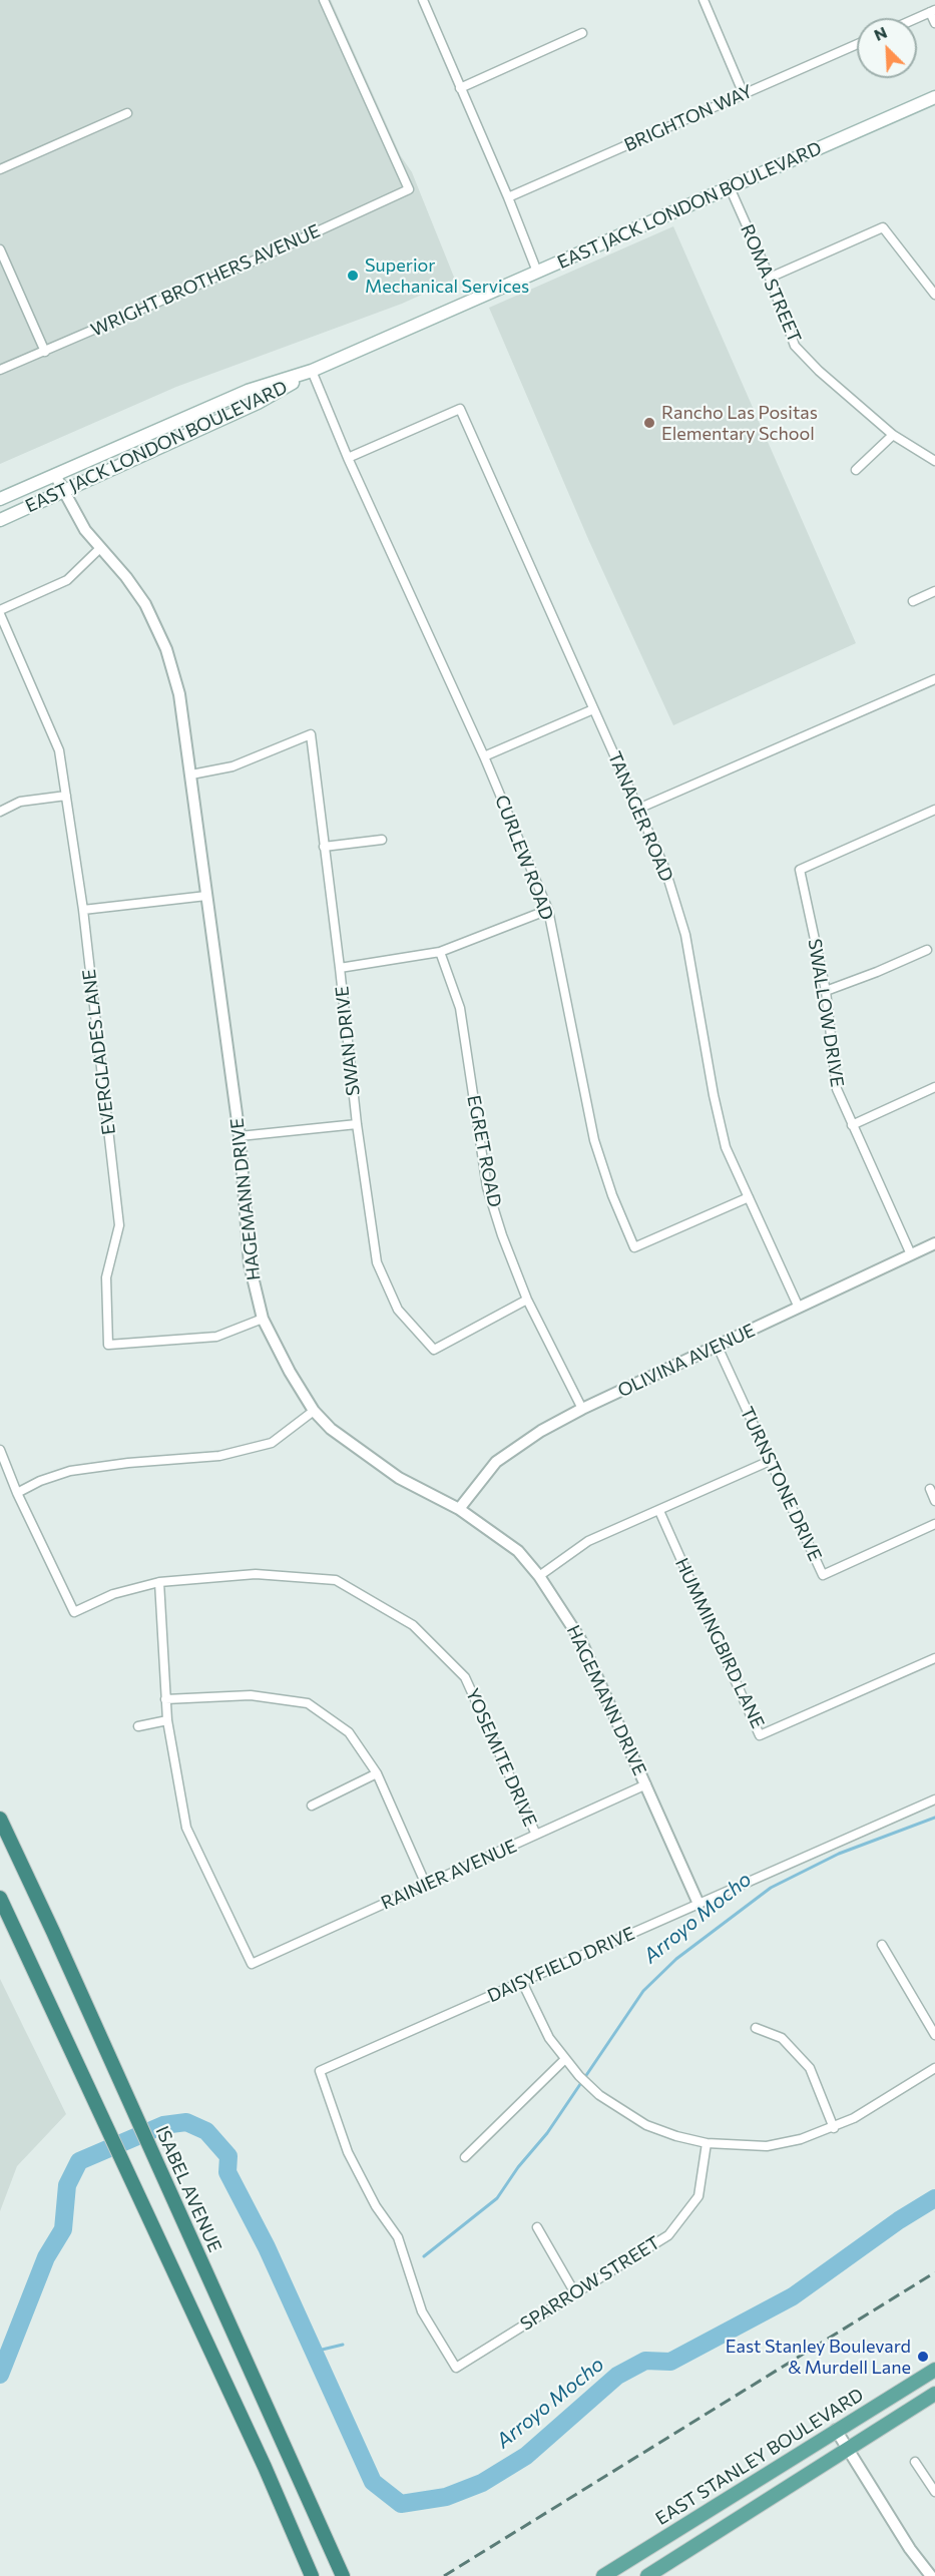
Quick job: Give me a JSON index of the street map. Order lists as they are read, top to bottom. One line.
{"streets":{"highway":["ISABEL AVENUE"],"main road":["EAST JACK LONDON BOULEVARD","EAST STANLEY BOULEVARD"],"street":["BRIGHTON WAY","WRIGHT BROTHERS AVENUE","ROMA STREET","TANAGER ROAD","CURLEW ROAD","SWALLOW DRIVE","SWAN DRIVE","EVERGLADES LANE","EGRET ROAD","HAGEMANN DRIVE","OLIVINA AVENUE","TURNSTONE DRIVE","HUMMINGBIRD LANE","YOSEMITE DRIVE","RAINIER AVENUE","DAISYFIELD DRIVE","SPARROW STREET"]},"crossings":[["EAST JACK LONDON BOULEVARD","ROMA STREET"],["EAST JACK LONDON BOULEVARD","CURLEW ROAD"],["EAST JACK LONDON BOULEVARD","HAGEMANN DRIVE"],["TANAGER ROAD","CURLEW ROAD"],["TANAGER ROAD","OLIVINA AVENUE"],["SWALLOW DRIVE","OLIVINA AVENUE"],["SWAN DRIVE","EGRET ROAD"],["SWAN DRIVE","HAGEMANN DRIVE"],["EVERGLADES LANE","HAGEMANN DRIVE"],["EGRET ROAD","OLIVINA AVENUE"],["HAGEMANN DRIVE","OLIVINA AVENUE"],["HAGEMANN DRIVE","RAINIER AVENUE"],["HAGEMANN DRIVE","DAISYFIELD DRIVE"],["OLIVINA AVENUE","TURNSTONE DRIVE"],["YOSEMITE DRIVE","RAINIER AVENUE"],["DAISYFIELD DRIVE","SPARROW STREET"]],"water":["Arroyo Mocho"],"places":["Superior Mechanical Services","Rancho Las Positas Elementary School","East Stanley Boulevard & Murdell Lane"],"north":"top left"}
